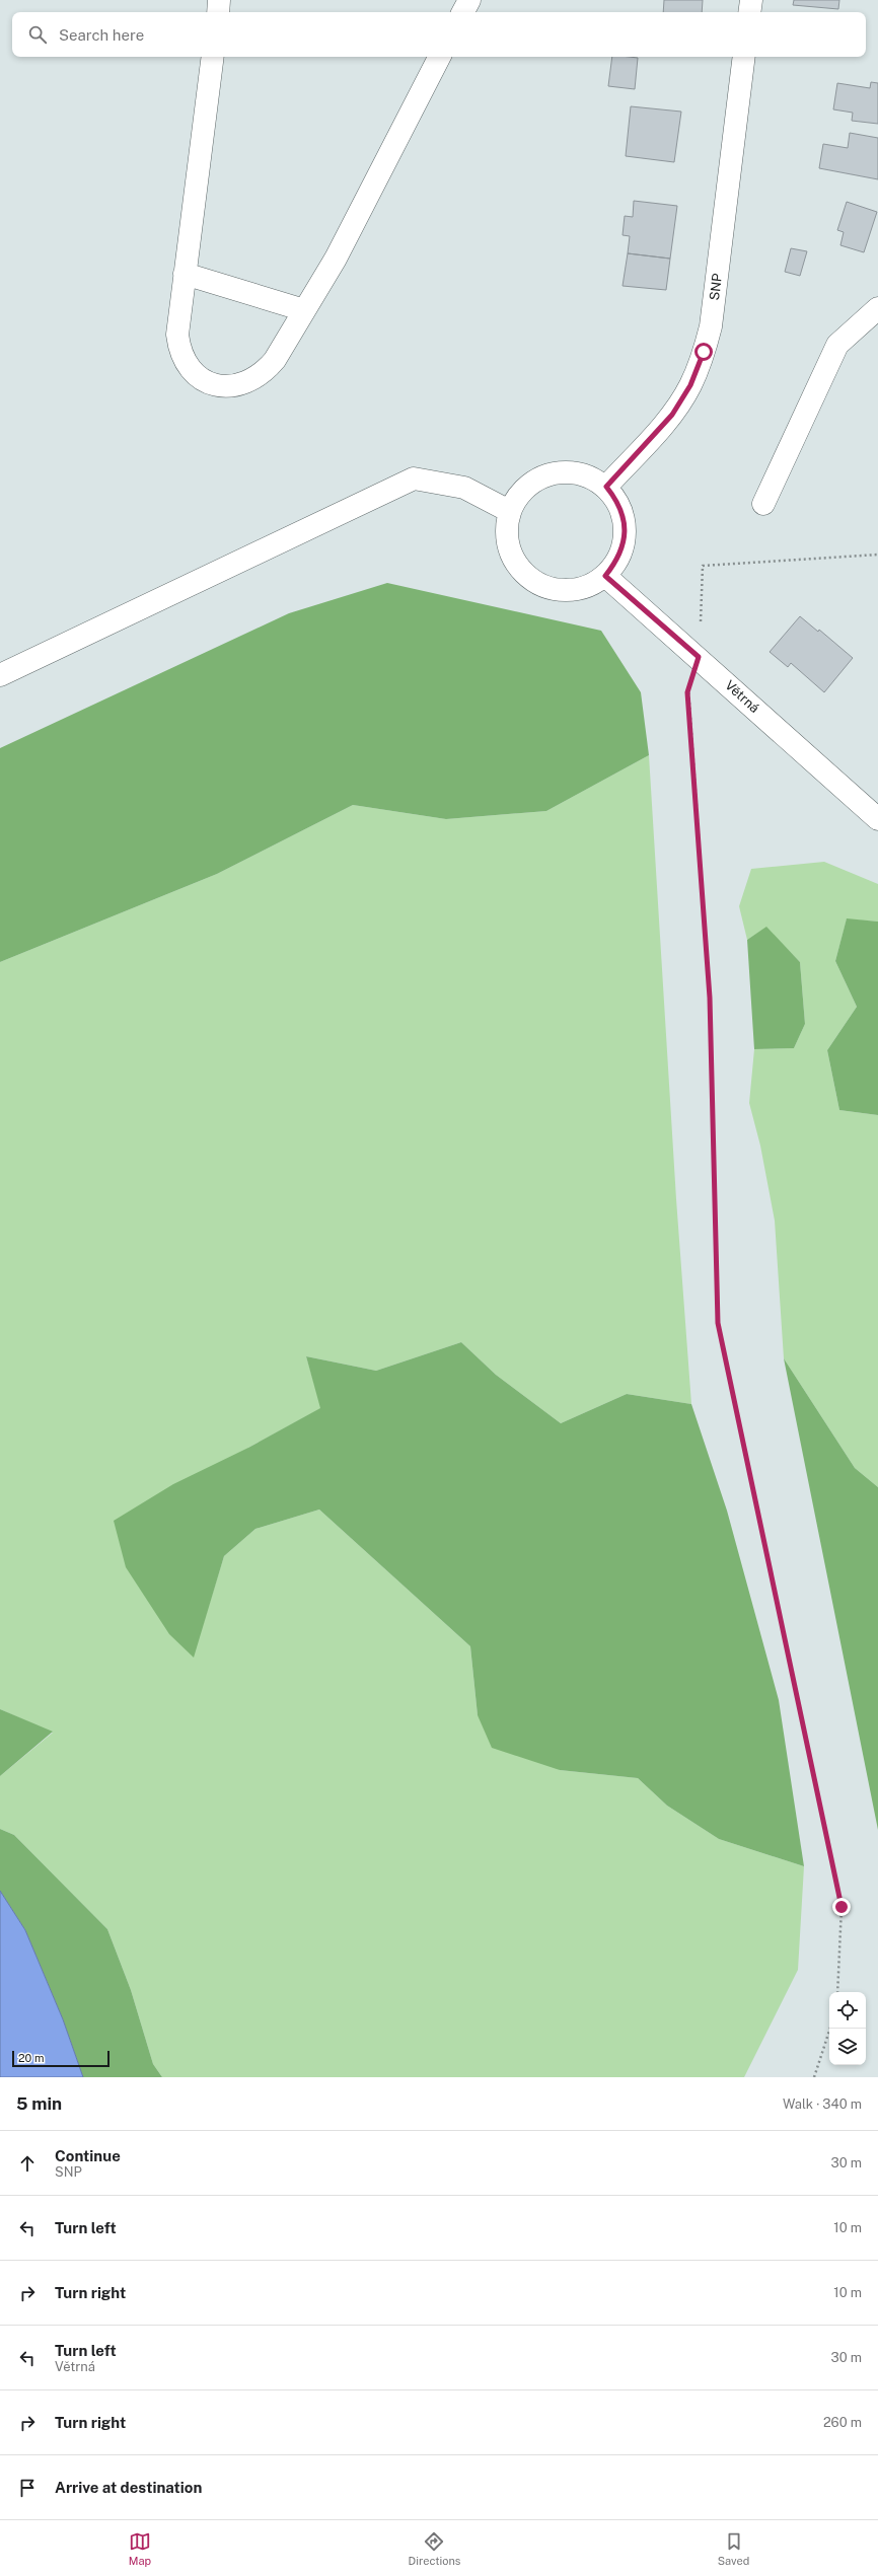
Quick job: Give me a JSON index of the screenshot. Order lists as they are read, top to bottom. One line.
{"streets":{"street":["SNP","Větrná"]},"crossings":[["SNP","Větrná"]],"scale_bar":"20 m","page":{"search":"Search here","scale":"20 m","heading":["5 min","Walk · 340 m"],"list":[["Continue","SNP","30 m"],["Turn left","10 m"],["Turn right","10 m"],["Turn left","Větrná","30 m"],["Turn right","260 m"],"Arrive at destination"],"nav":["Map","Directions","Saved"]}}
